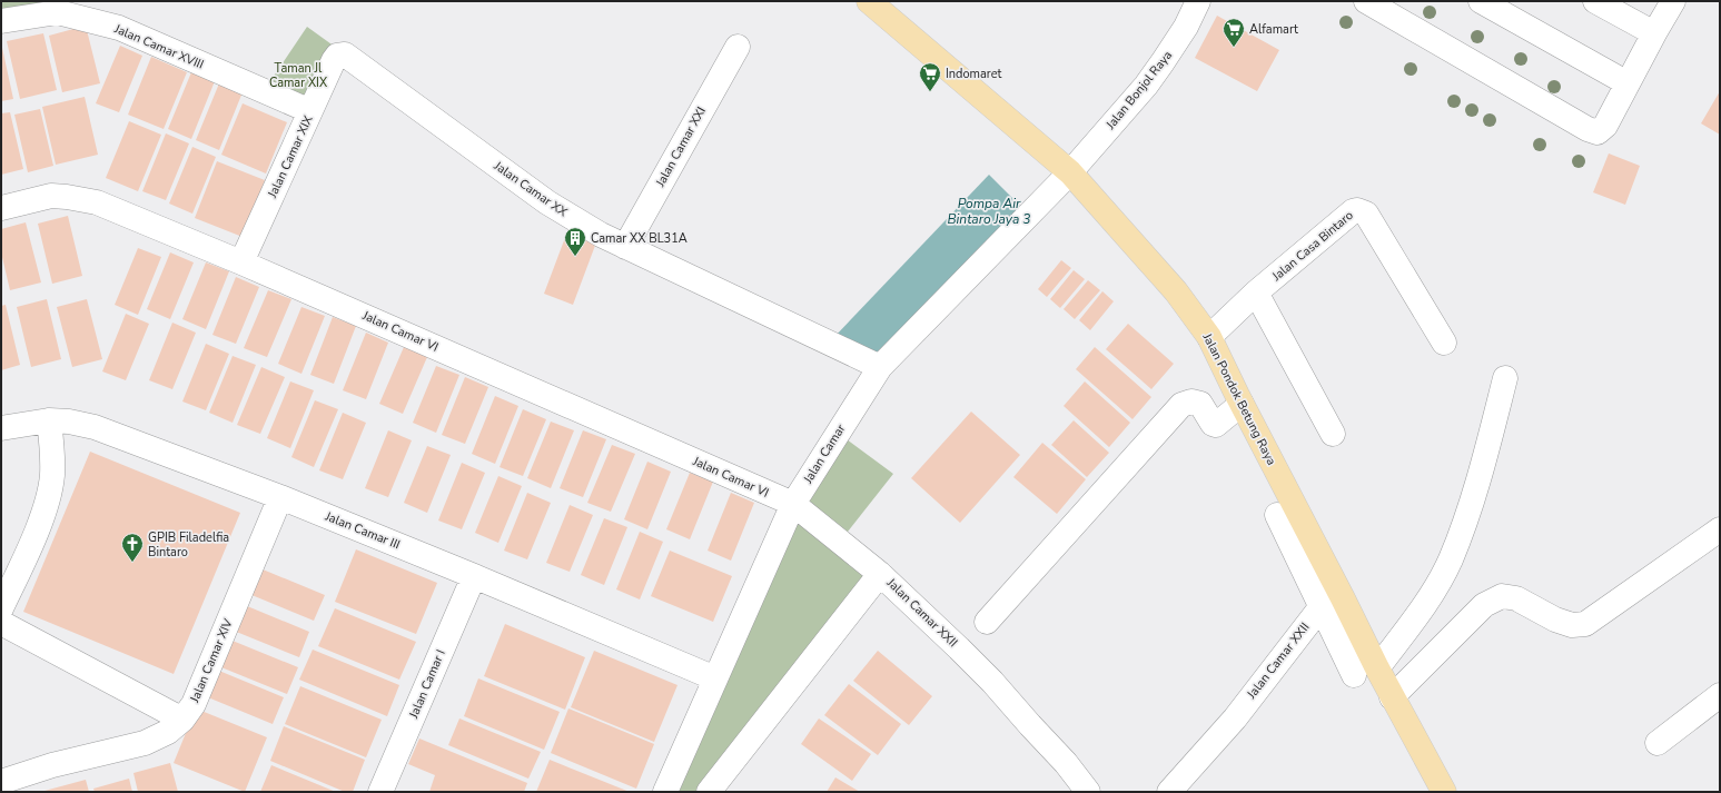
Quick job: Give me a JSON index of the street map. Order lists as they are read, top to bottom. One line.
{"streets":{"main road":["Jalan Pondok Betung Raya"],"street":["Jalan Camar XVIII","Jalan Bonjol Raya","Jalan Camar XXI","Jalan Camar XIX","Jalan Camar XX","Jalan Casa Bintaro","Jalan Camar VI","Jalan Camar","Jalan Camar III","Jalan Camar XXII","Jalan Camar XIV","Jalan Camar I"]},"crossings":[["Jalan Camar XVIII","Jalan Camar XIX"],["Jalan Bonjol Raya","Jalan Pondok Betung Raya"],["Jalan Bonjol Raya","Jalan Camar"],["Jalan Camar XXI","Jalan Camar XX"],["Jalan Camar XIX","Jalan Camar XX"],["Jalan Camar XIX","Jalan Camar VI"],["Jalan Camar XX","Jalan Camar"],["Jalan Casa Bintaro","Jalan Pondok Betung Raya"],["Jalan Camar VI","Jalan Camar"],["Jalan Camar VI","Jalan Camar XXII"],["Jalan Pondok Betung Raya","Jalan Camar"],["Jalan Camar","Jalan Camar III"],["Jalan Camar","Jalan Camar XXII"],["Jalan Camar III","Jalan Camar XIV"],["Jalan Camar III","Jalan Camar I"]],"water":["Pompa Air Bintaro Jaya 3"],"parks":["Taman Jl Camar XIX"],"places":{"supermarket":["Alfamart","Indomaret"],"building":["Camar XX BL31A"],"church":["GPIB Filadelfia Bintaro"]}}
